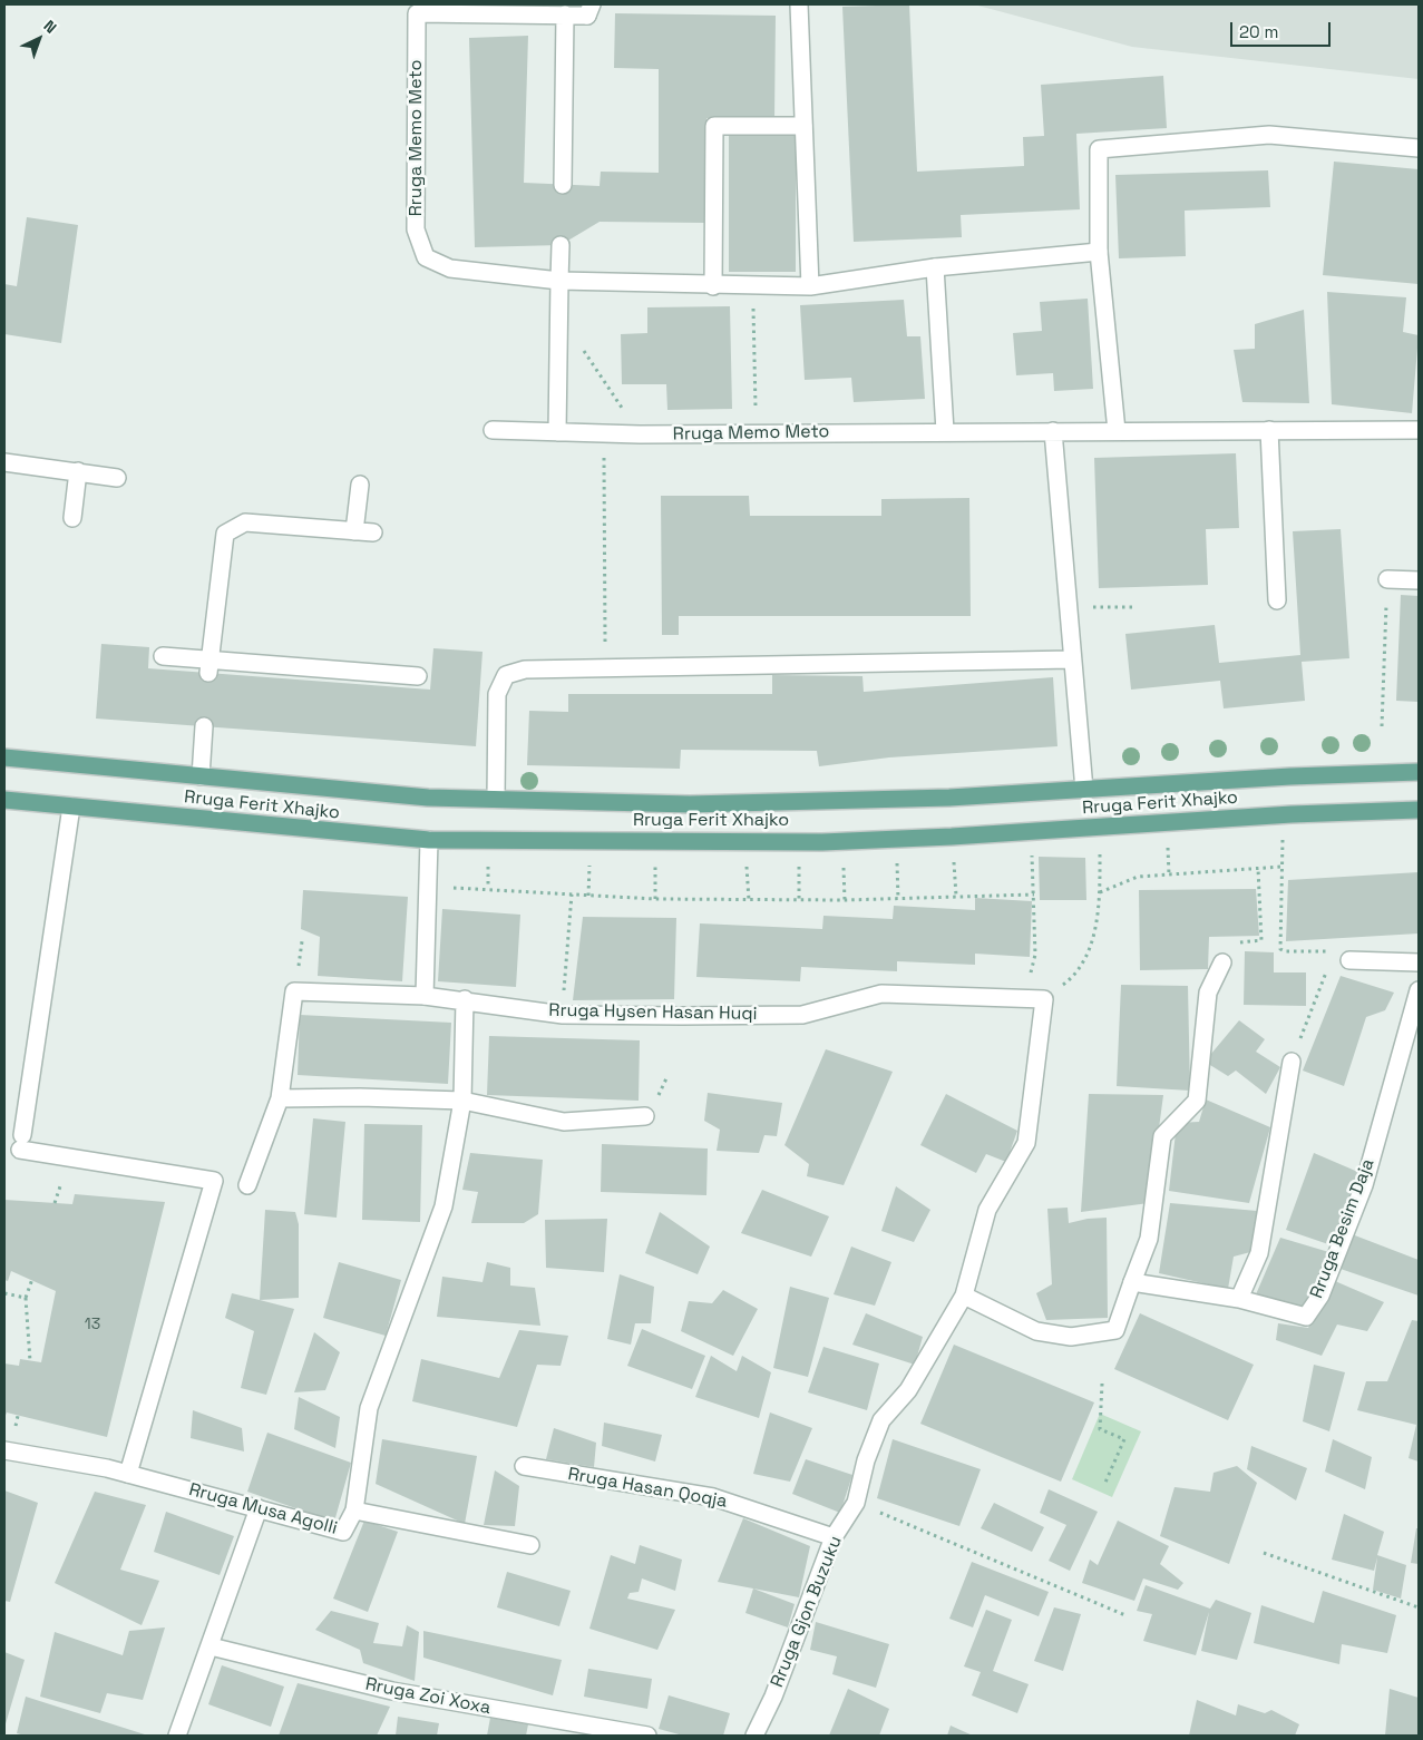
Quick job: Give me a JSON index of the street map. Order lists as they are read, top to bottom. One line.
{"streets":{"main road":["Rruga Ferit Xhajko"],"street":["Rruga Memo Meto","Rruga Hysen Hasan Huqi","Rruga Besim Daja","Rruga Hasan Qoqja","Rruga Musa Agolli","Rruga Gjon Buzuku","Rruga Zoi Xoxa"]},"crossings":[["Rruga Hysen Hasan Huqi","Rruga Musa Agolli"],["Rruga Hysen Hasan Huqi","Rruga Gjon Buzuku"],["Rruga Hasan Qoqja","Rruga Gjon Buzuku"]],"house_numbers":["13"],"scale_bar":"20 m","north":"top right"}
